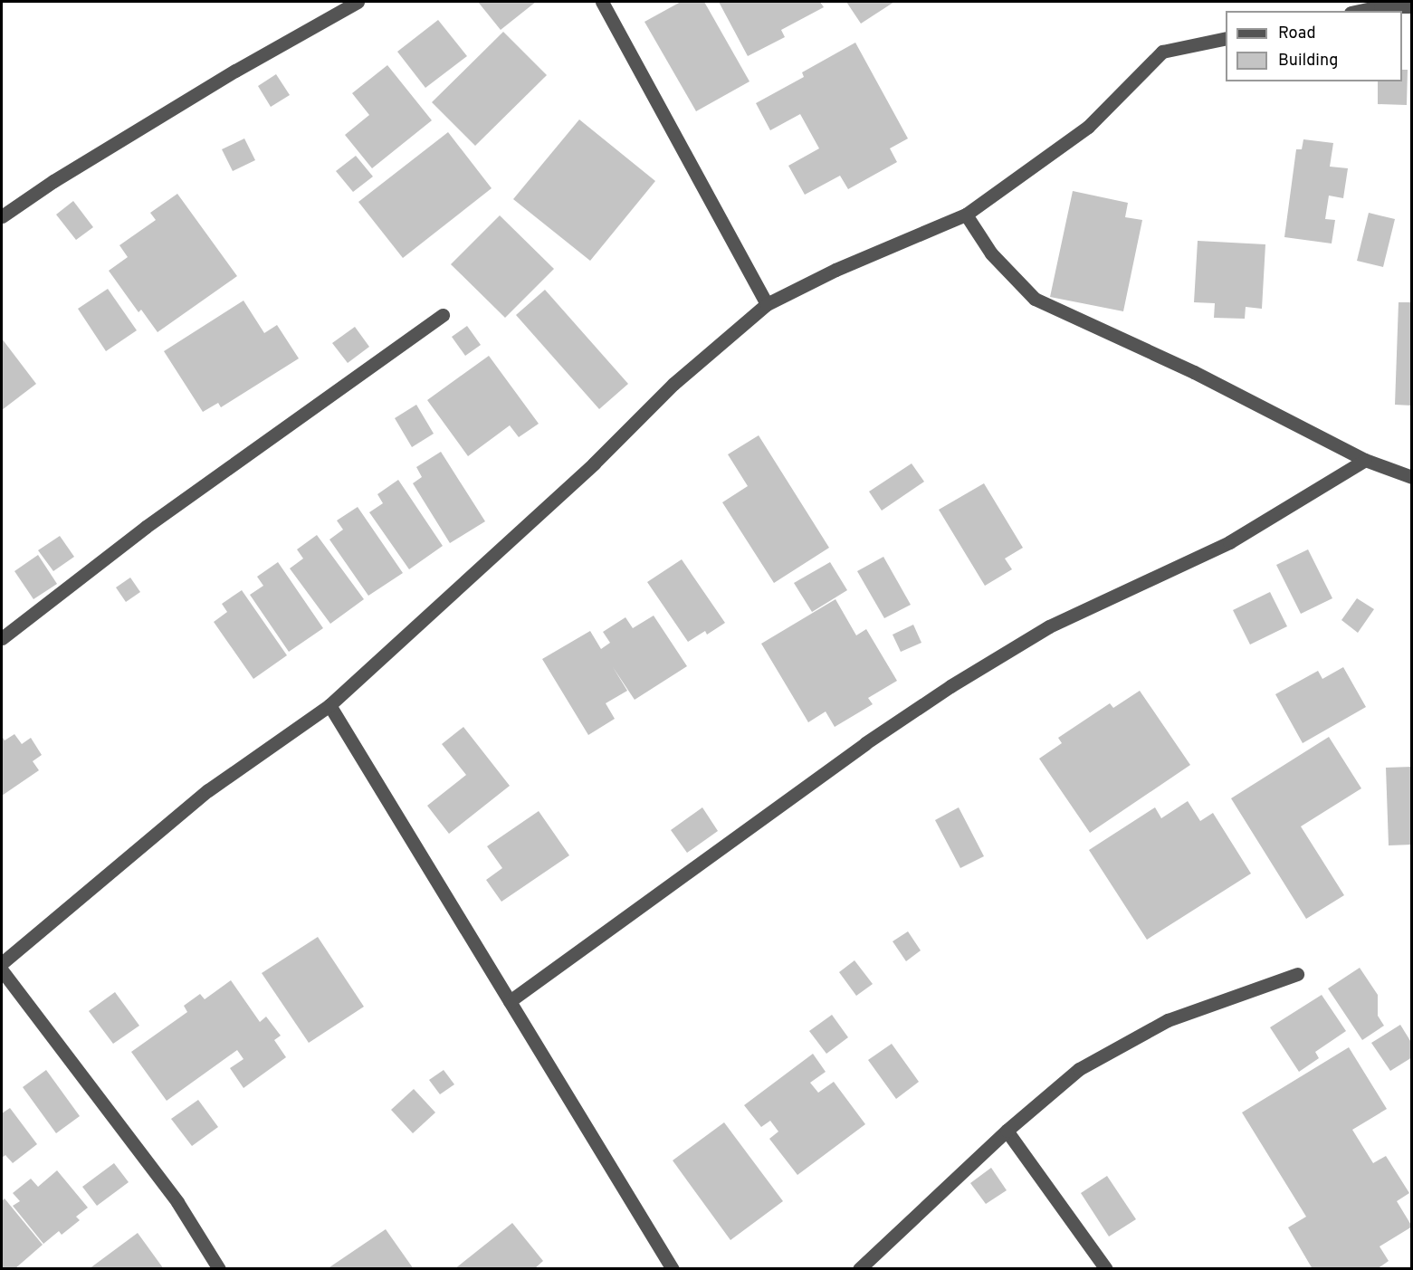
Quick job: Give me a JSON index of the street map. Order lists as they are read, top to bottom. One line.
{"legend":["Road","Building"]}
